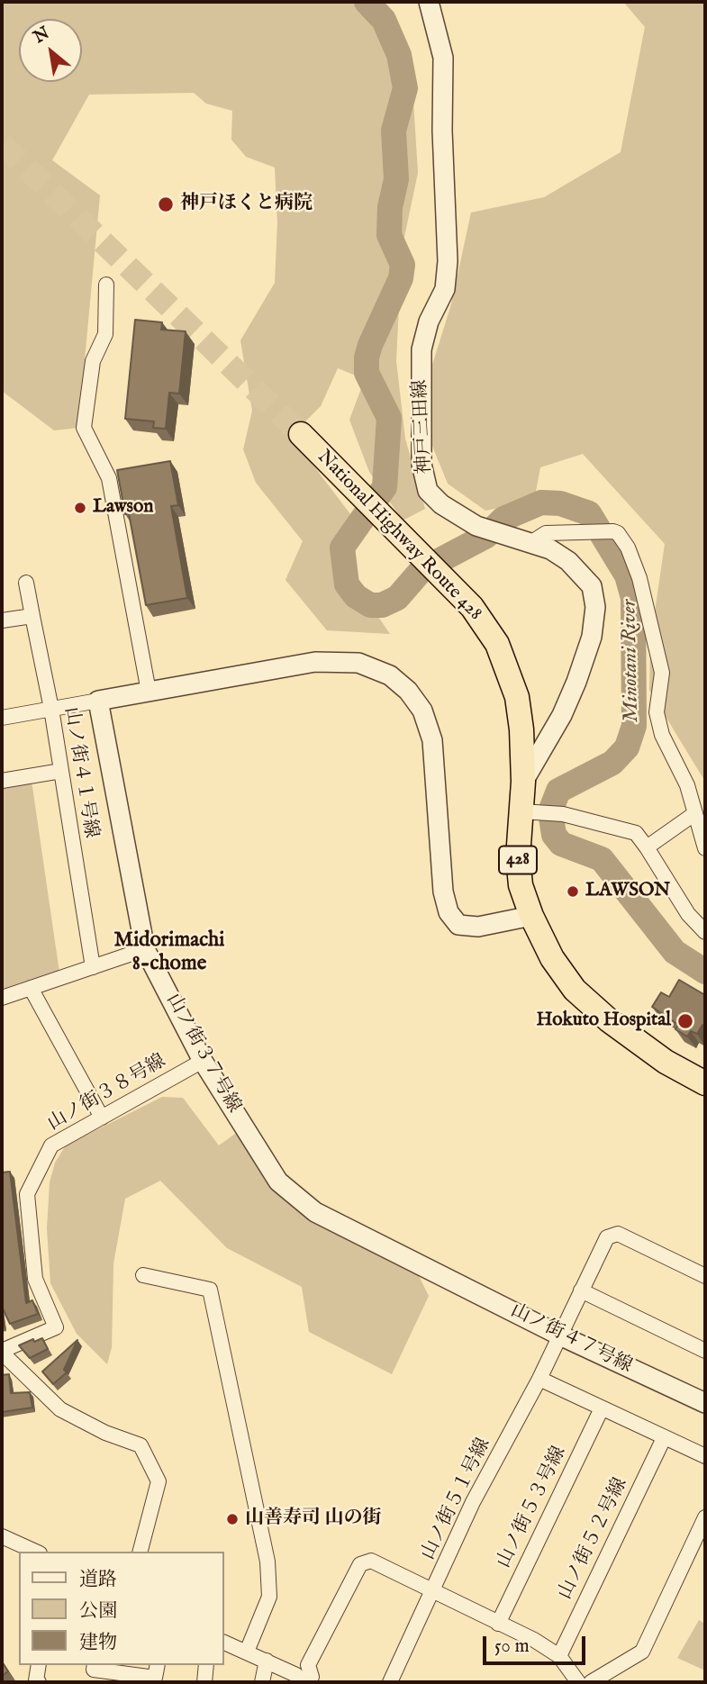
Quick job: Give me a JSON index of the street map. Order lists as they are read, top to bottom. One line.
{"streets":{"highway":["National Highway Route 428","428"],"street":["神戸三田線","山ノ街４１号線","山ノ街３７号線","山ノ街３８号線","山ノ街４７号線","山ノ街５１号線","山ノ街５３号線","山ノ街５２号線"]},"crossings":[["神戸三田線","National Highway Route 428"],["山ノ街３７号線","山ノ街３８号線"],["山ノ街３７号線","山ノ街４７号線"],["山ノ街４７号線","山ノ街５１号線"]],"districts":["Midorimachi 8-chome"],"water":["Minotani River"],"places":["神戸ほくと病院","Lawson","LAWSON","Hokuto Hospital","山善寿司 山の街"],"legend":["道路","公園","建物"],"scale_bar":"50 m","north":"top left"}
